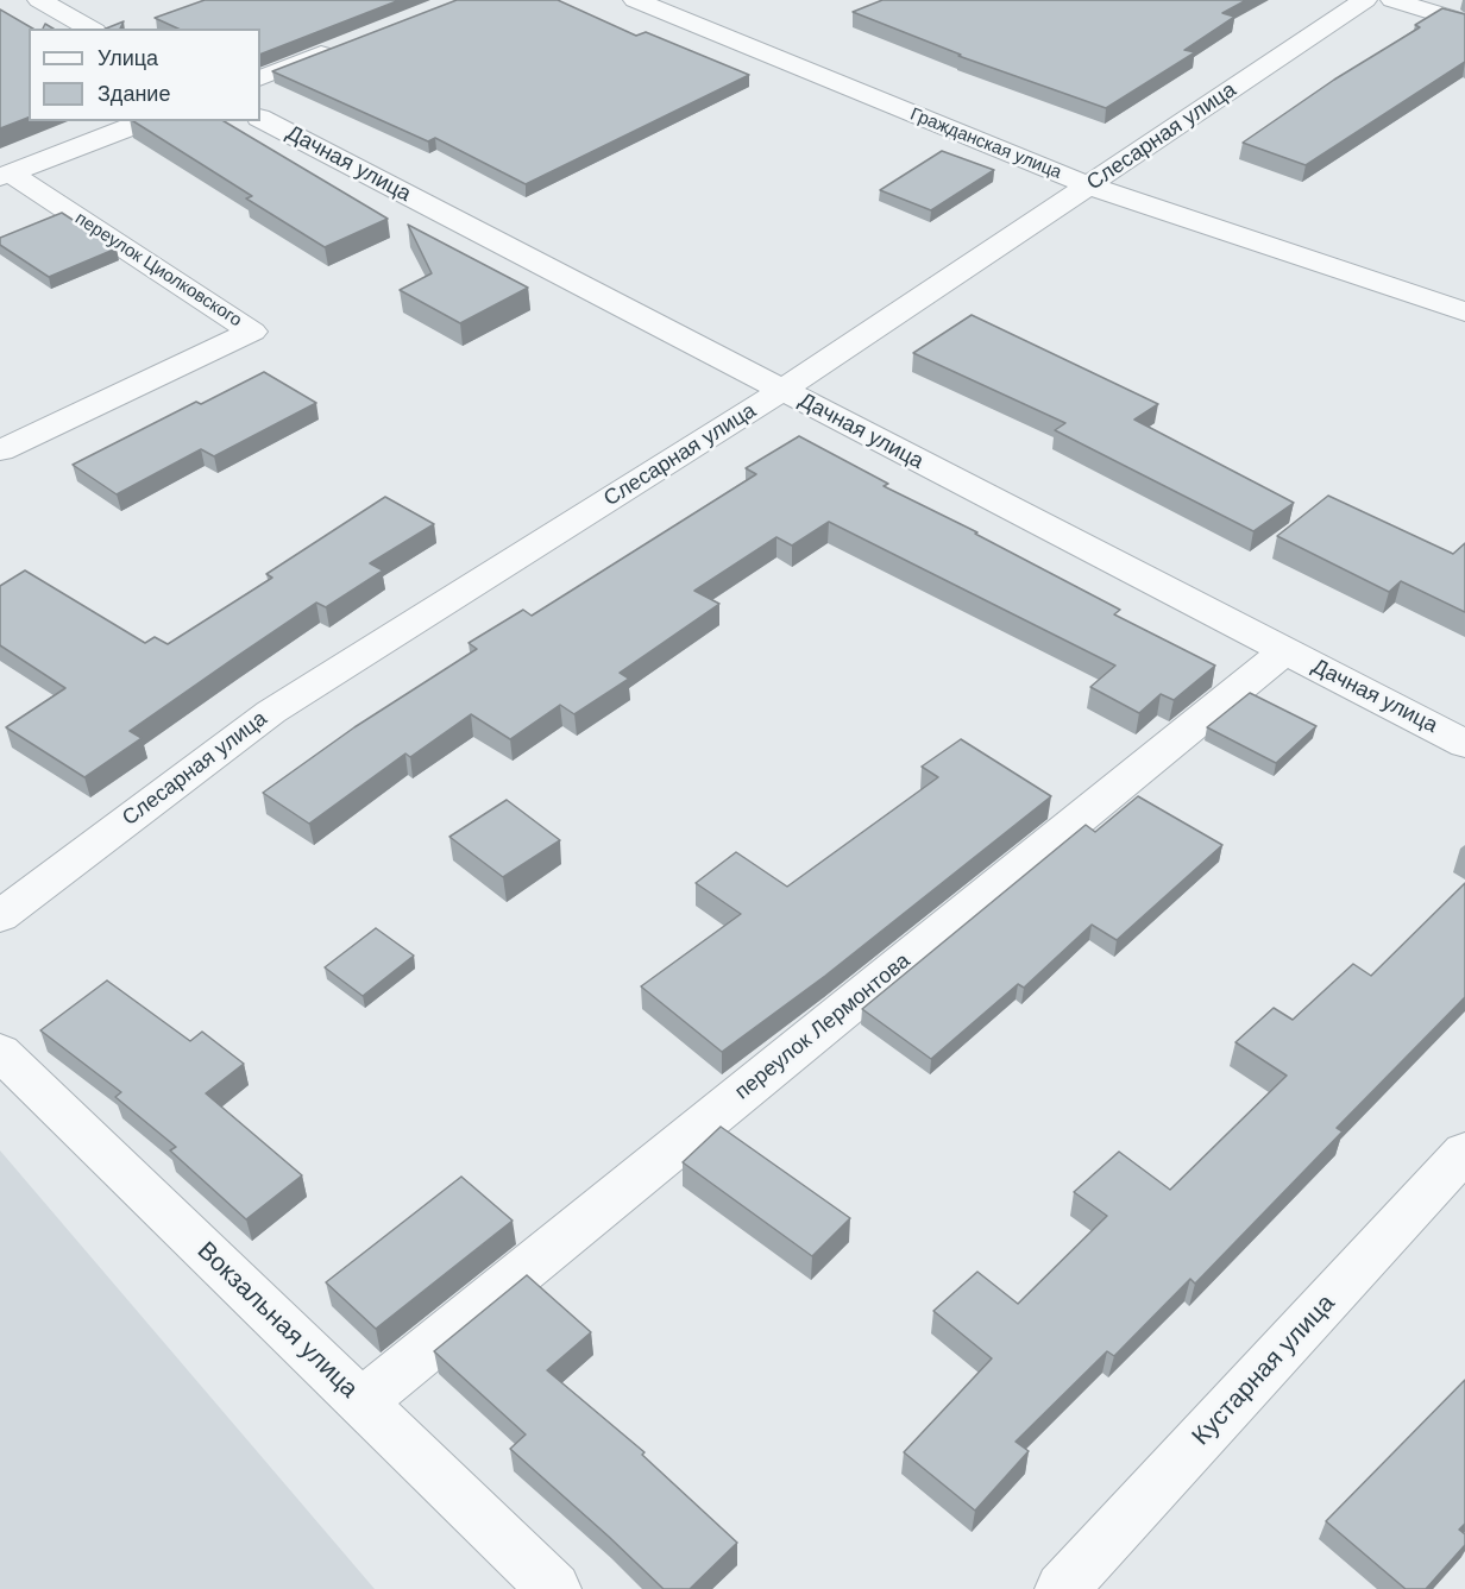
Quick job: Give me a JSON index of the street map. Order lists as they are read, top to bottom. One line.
{"streets":{"street":["Слесарная улица","Гражданская улица","Дачная улица","переулок Циолковского","переулок Лермонтова","Вокзальная улица","Кустарная улица"]},"crossings":[["Слесарная улица","Гражданская улица"],["Слесарная улица","Дачная улица"],["Дачная улица","переулок Лермонтова"],["переулок Лермонтова","Вокзальная улица"]],"legend":["Улица","Здание"]}
